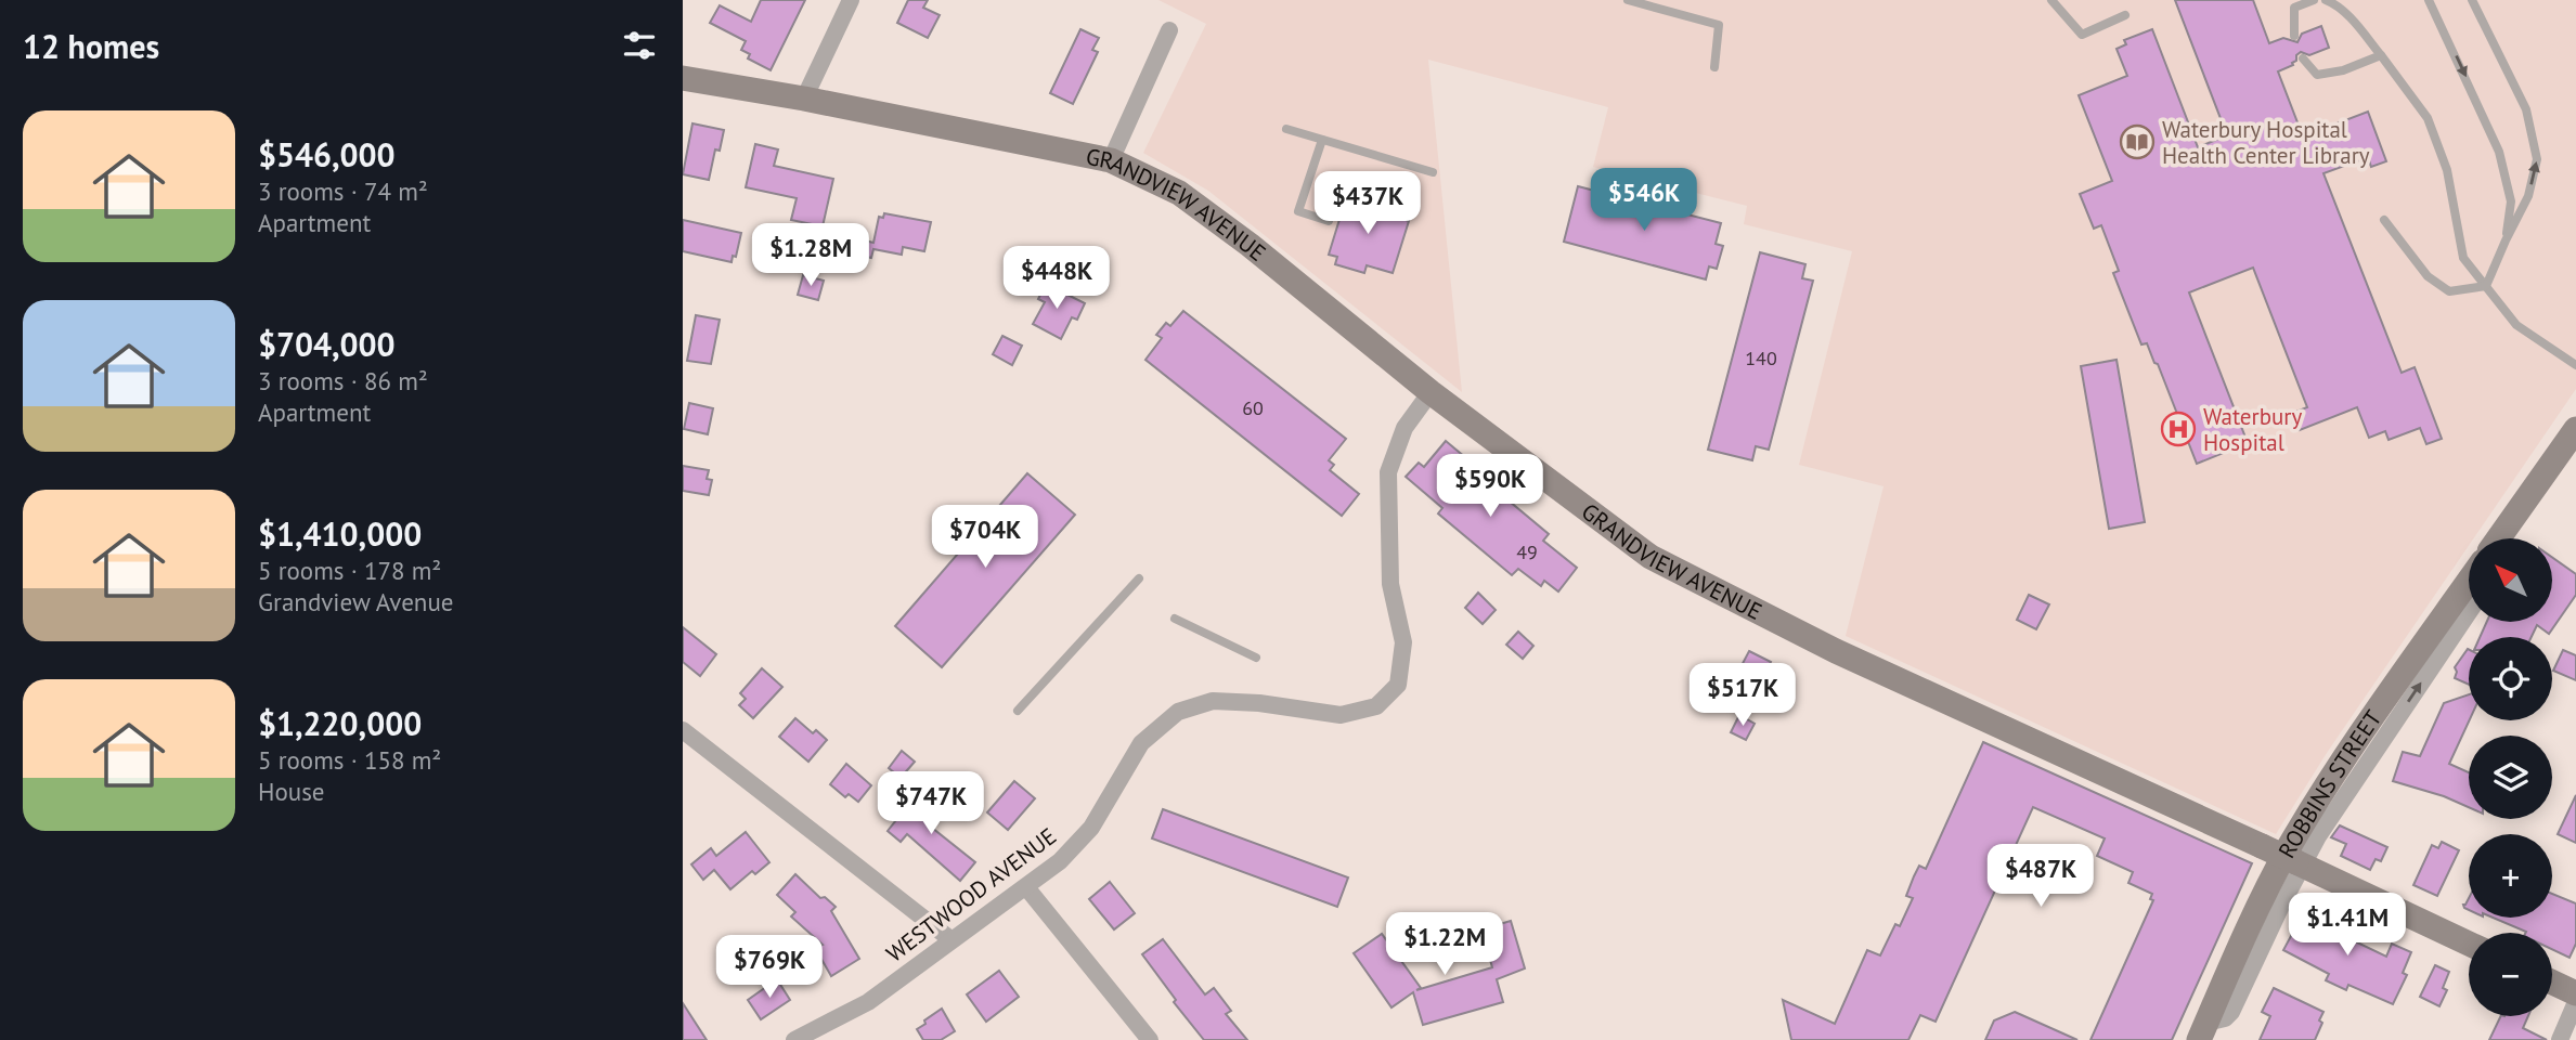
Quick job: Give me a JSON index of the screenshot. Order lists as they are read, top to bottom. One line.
{"streets":{"main road":["GRANDVIEW AVENUE","ROBBINS STREET"],"street":["WESTWOOD AVENUE"]},"crossings":[["GRANDVIEW AVENUE","ROBBINS STREET"],["GRANDVIEW AVENUE","WESTWOOD AVENUE"]],"places":{"library":["Waterbury Hospital Health Center Library"],"hospital":["Waterbury Hospital"]},"house_numbers":["140","60","49"],"north":"top left","page":{"heading":"12 homes","list":[{"name":"$546,000","note":"3 rooms · 74 m² · Apartment"},{"name":"$704,000","note":"3 rooms · 86 m² · Apartment"},{"name":"$1,410,000","note":"5 rooms · 178 m² · Grandview Avenue"},{"name":"$1,220,000","note":"5 rooms · 158 m² · House"}],"price":["$546K","$437K","$1.28M","$448K","$590K","$704K","$517K","$747K","$487K","$1.41M","$1.22M","$769K"],"map_buttons":["+","−"]}}
